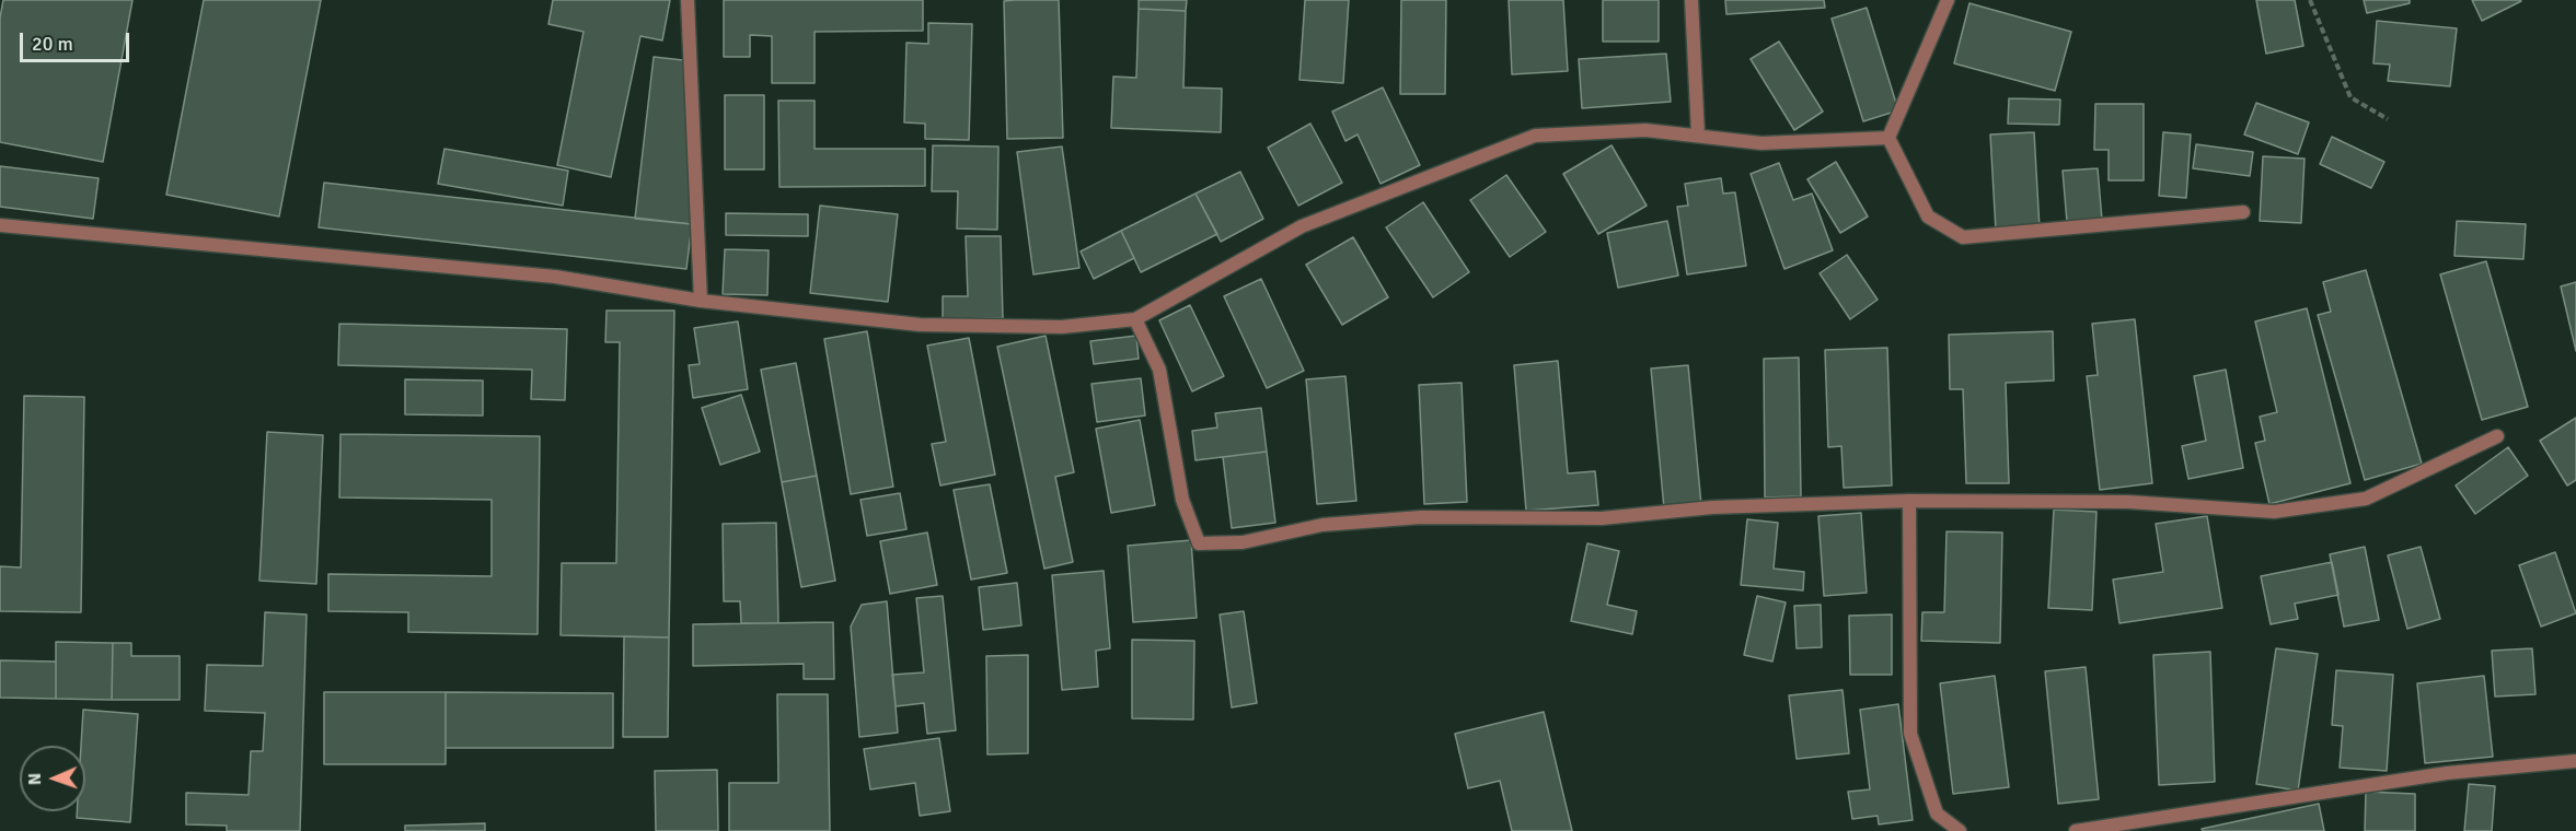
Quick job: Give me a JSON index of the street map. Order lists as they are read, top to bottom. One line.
{"scale_bar":"20 m","north":"left"}
